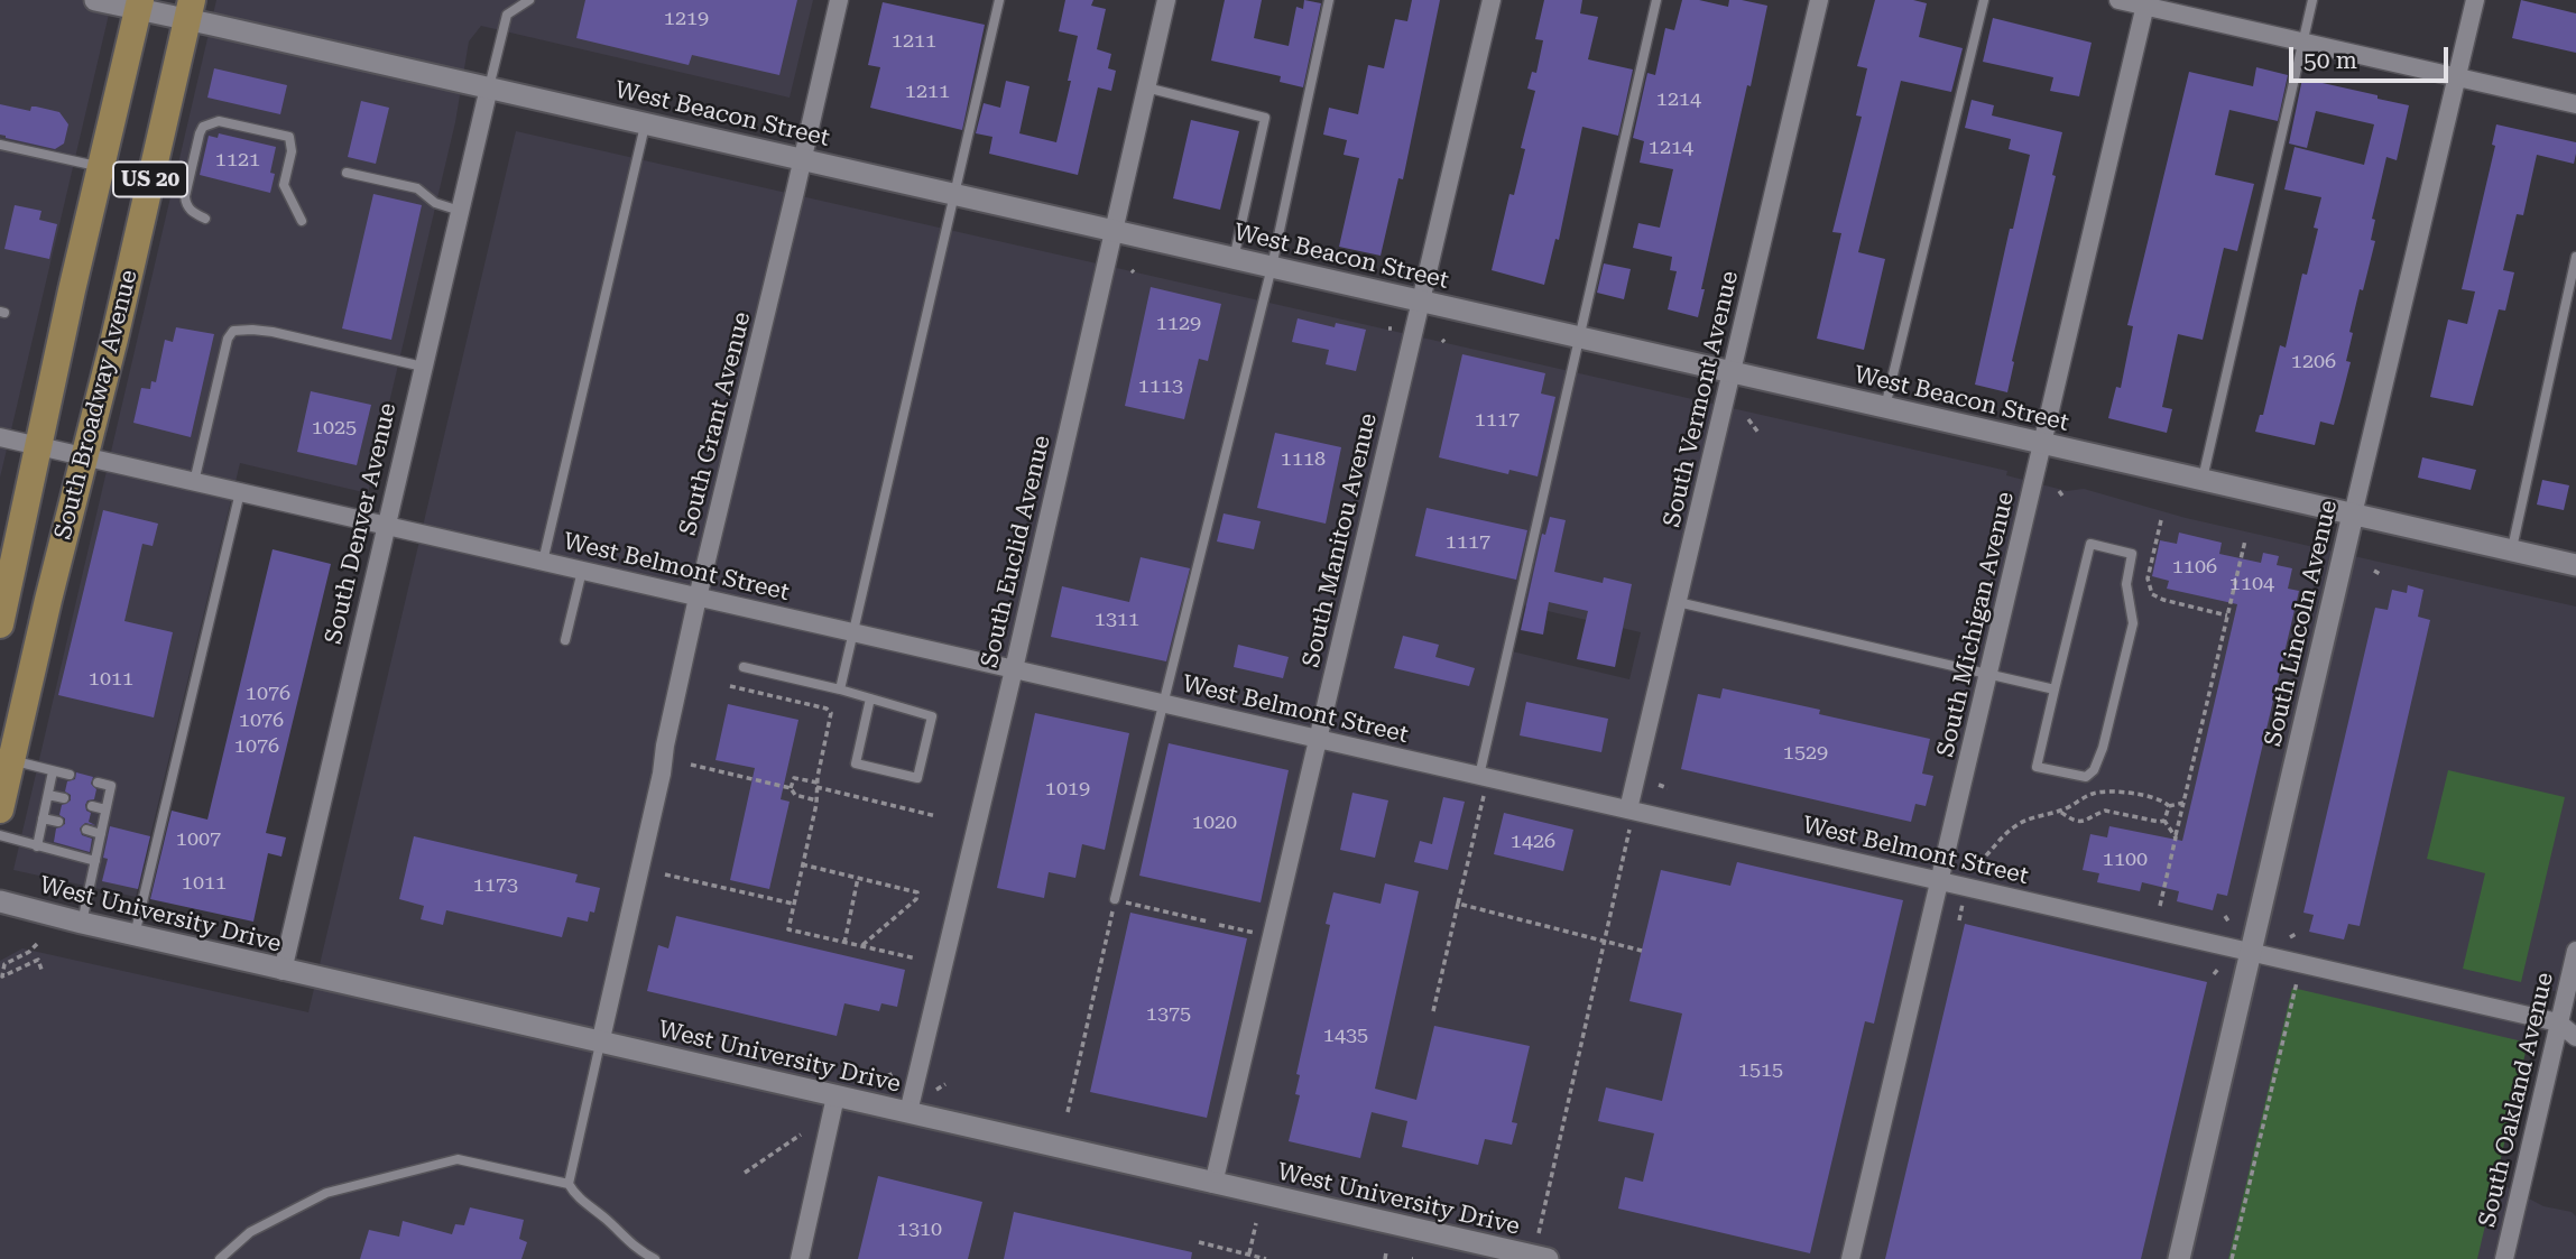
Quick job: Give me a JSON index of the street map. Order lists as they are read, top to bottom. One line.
{"streets":{"main road":["US 20","South Broadway Avenue"],"street":["West Beacon Street","South Vermont Avenue","South Grant Avenue","South Denver Avenue","South Manitou Avenue","South Euclid Avenue","West Belmont Street","South Lincoln Avenue","South Michigan Avenue","West University Drive","South Oakland Avenue"]},"crossings":[["West Beacon Street","South Vermont Avenue"],["West Beacon Street","South Broadway Avenue"],["West Beacon Street","South Grant Avenue"],["West Beacon Street","South Denver Avenue"],["West Beacon Street","South Manitou Avenue"],["West Beacon Street","South Euclid Avenue"],["West Beacon Street","South Lincoln Avenue"],["West Beacon Street","South Michigan Avenue"],["South Vermont Avenue","West Belmont Street"],["South Broadway Avenue","West Belmont Street"],["South Grant Avenue","West Belmont Street"],["South Grant Avenue","West University Drive"],["South Denver Avenue","West Belmont Street"],["South Denver Avenue","West University Drive"],["South Manitou Avenue","West Belmont Street"],["South Manitou Avenue","West University Drive"],["South Euclid Avenue","West Belmont Street"],["South Euclid Avenue","West University Drive"],["West Belmont Street","South Lincoln Avenue"],["West Belmont Street","South Michigan Avenue"],["West Belmont Street","South Oakland Avenue"]],"house_numbers":["1219","1211","1211","1214","1214","1121","1129","1206","1113","1117","1025","1118","1117","1106","1104","1311","1011","1076","1076","1076","1529","1019","1020","1007","1426","1100","1011","1173","1375","1435","1515","1310"],"scale_bar":"50 m"}
